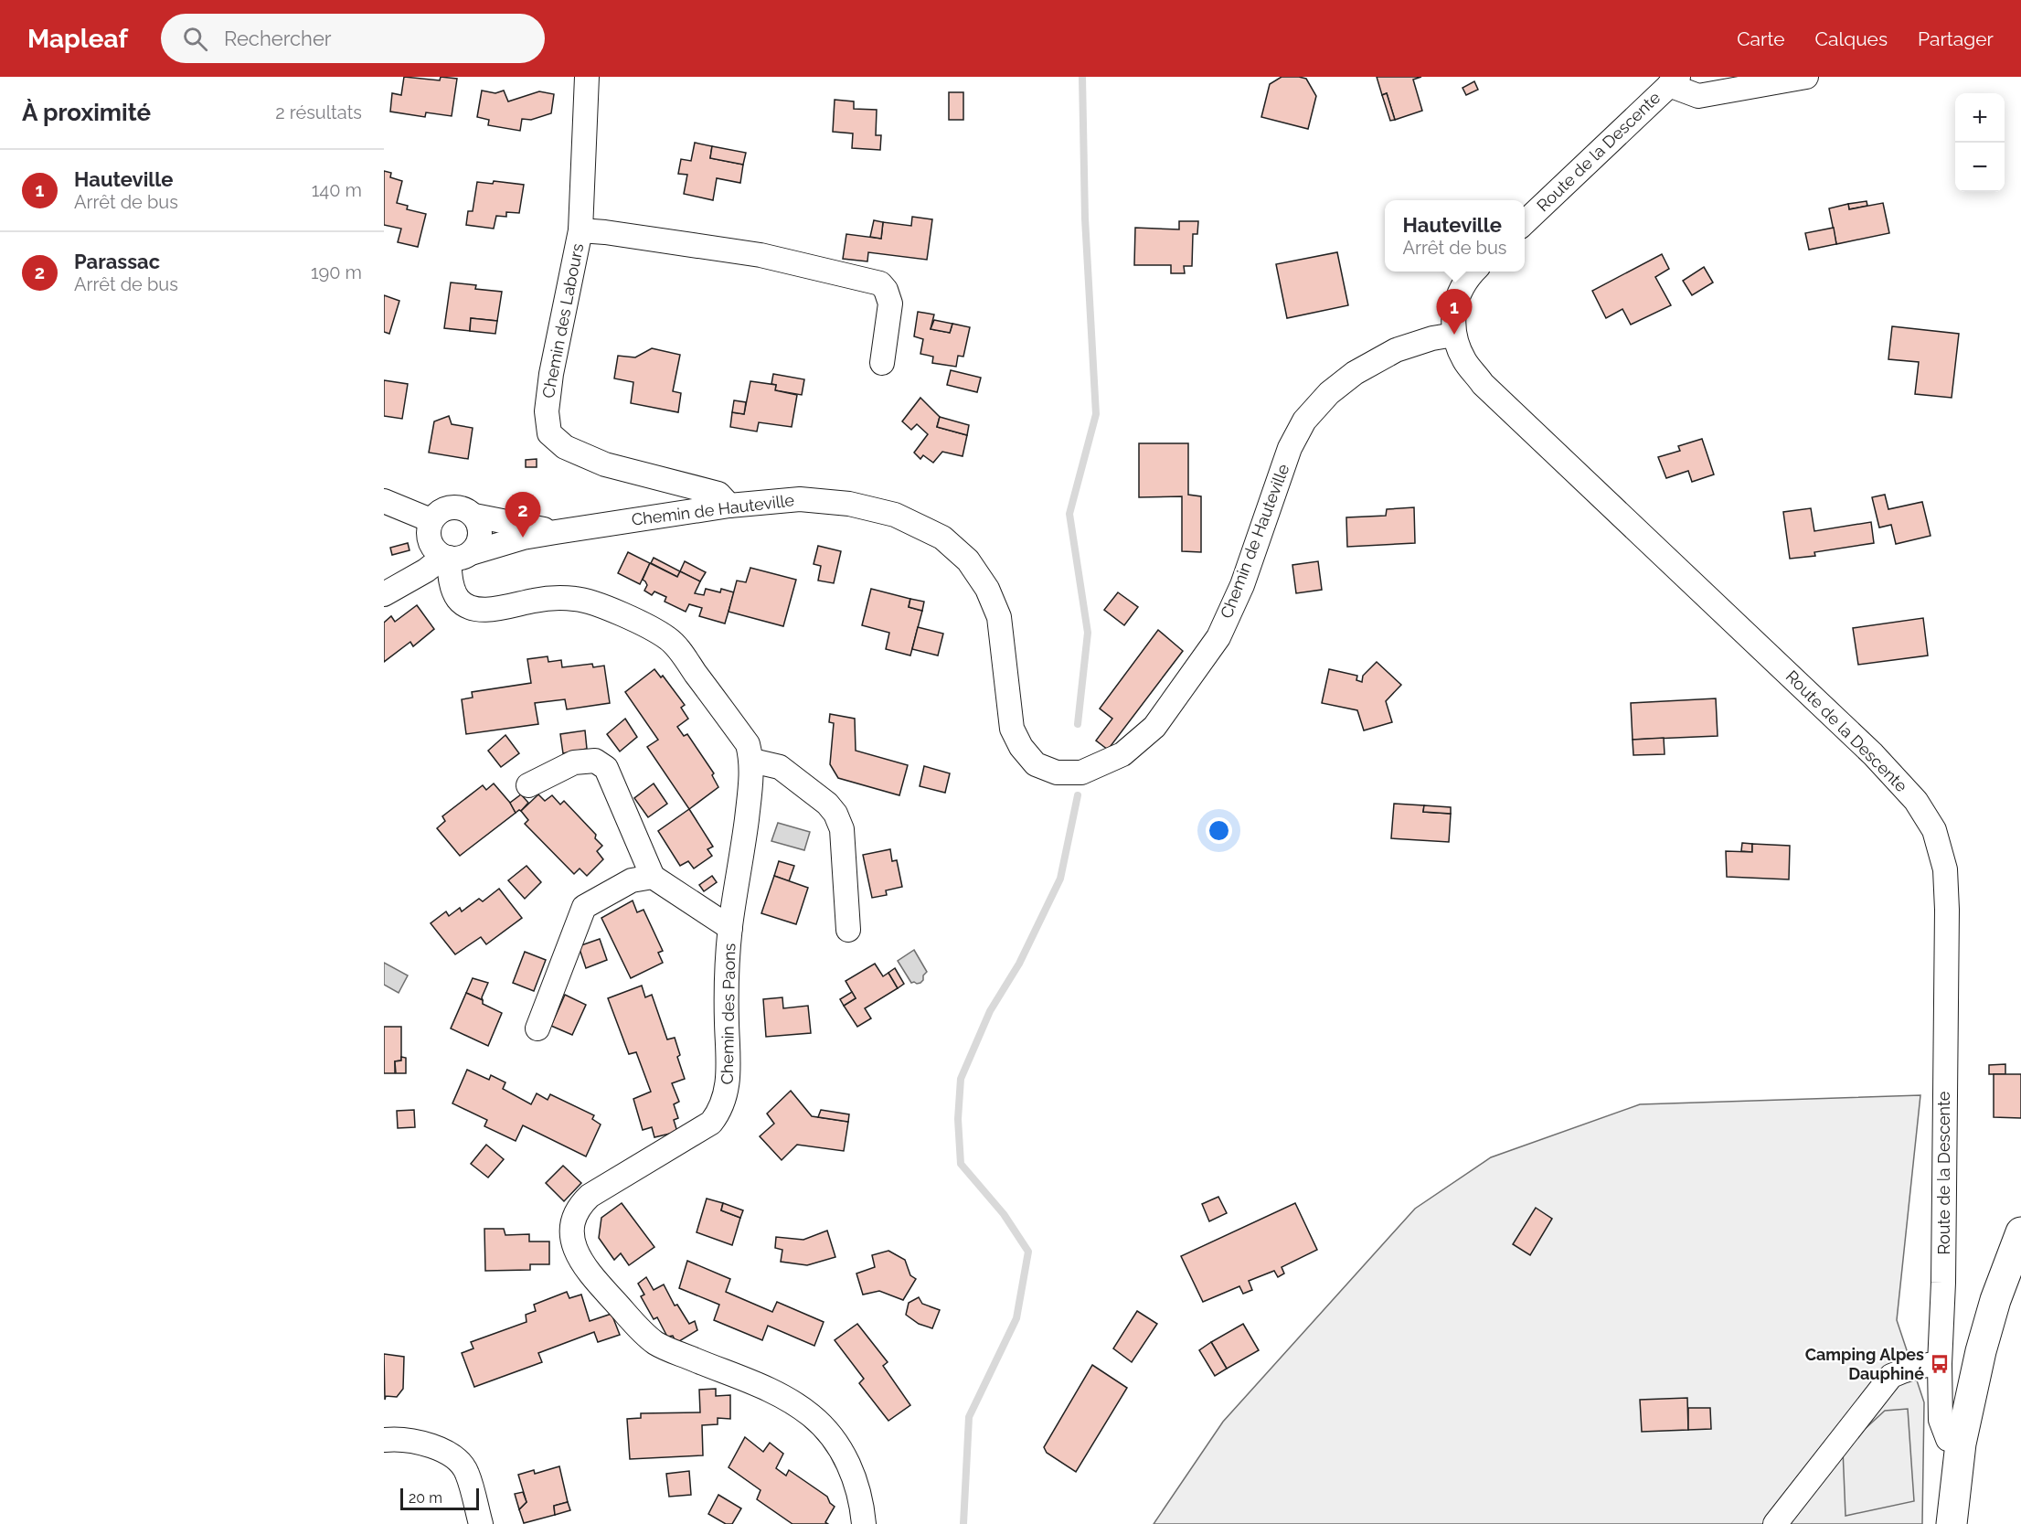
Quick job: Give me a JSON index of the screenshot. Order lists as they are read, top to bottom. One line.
{"streets":{"street":["Route de la Descente","Chemin des Labours","Chemin de Hauteville","Chemin des Paons"]},"crossings":[["Route de la Descente","Chemin de Hauteville"],["Chemin des Labours","Chemin de Hauteville"],["Chemin de Hauteville","Chemin des Paons"]],"places":{"bus stop":["Camping Alpes Dauphiné"]},"scale_bar":"20 m","page":{"header":"Mapleaf","search":"Rechercher","nav":["Carte","Calques","Partager"],"heading":["À proximité","2 résultats"],"map_buttons":["+","−"],"list":[{"mark":"1","name":"Hauteville","note":"Arrêt de bus","value":"140 m"},{"mark":"2","name":"Parassac","note":"Arrêt de bus","value":"190 m"}],"popup":["Hauteville","Arrêt de bus"],"pins":["1","2"],"scale":"20 m"}}
